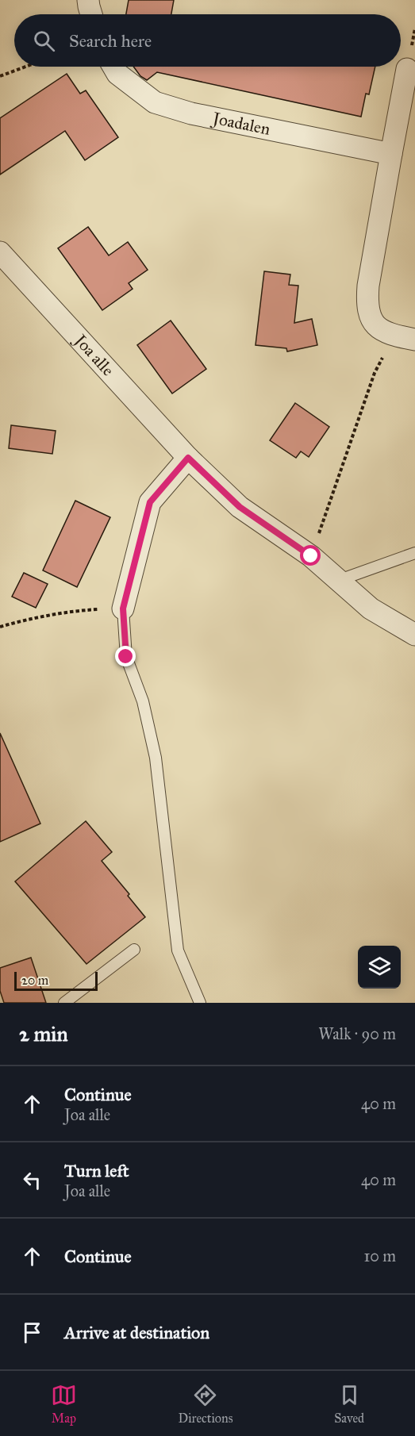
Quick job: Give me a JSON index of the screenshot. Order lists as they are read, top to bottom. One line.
{"streets":{"street":["Joadalen","Joa alle"]},"scale_bar":"20 m","page":{"search":"Search here","scale":"20 m","heading":["2 min","Walk · 90 m"],"list":[["Continue","Joa alle","40 m"],["Turn left","Joa alle","40 m"],["Continue","10 m"],"Arrive at destination"],"nav":["Map","Directions","Saved"]}}
